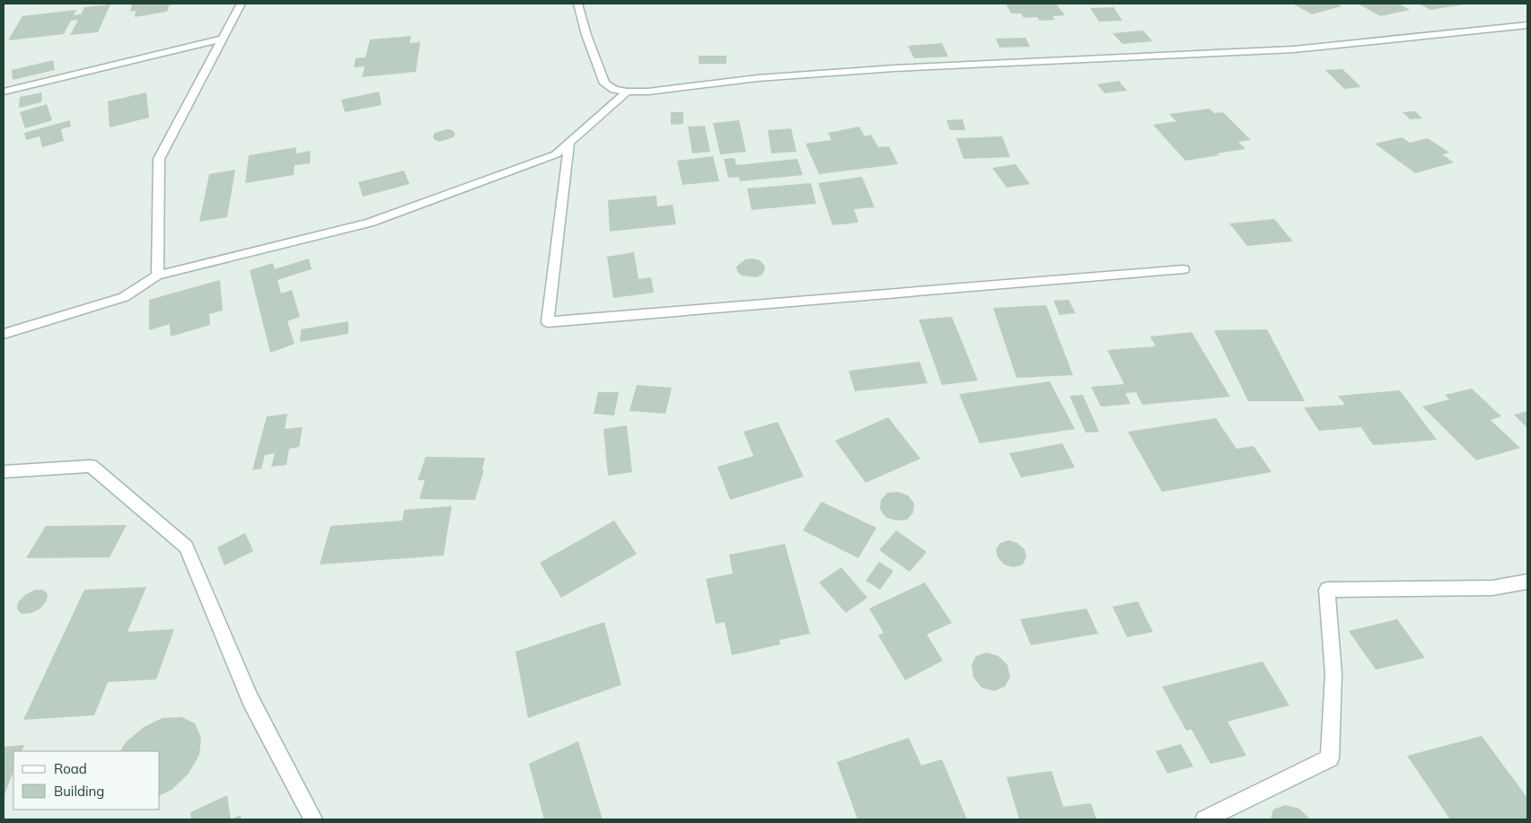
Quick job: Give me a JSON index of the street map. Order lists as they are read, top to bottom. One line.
{"legend":["Road","Building"]}
